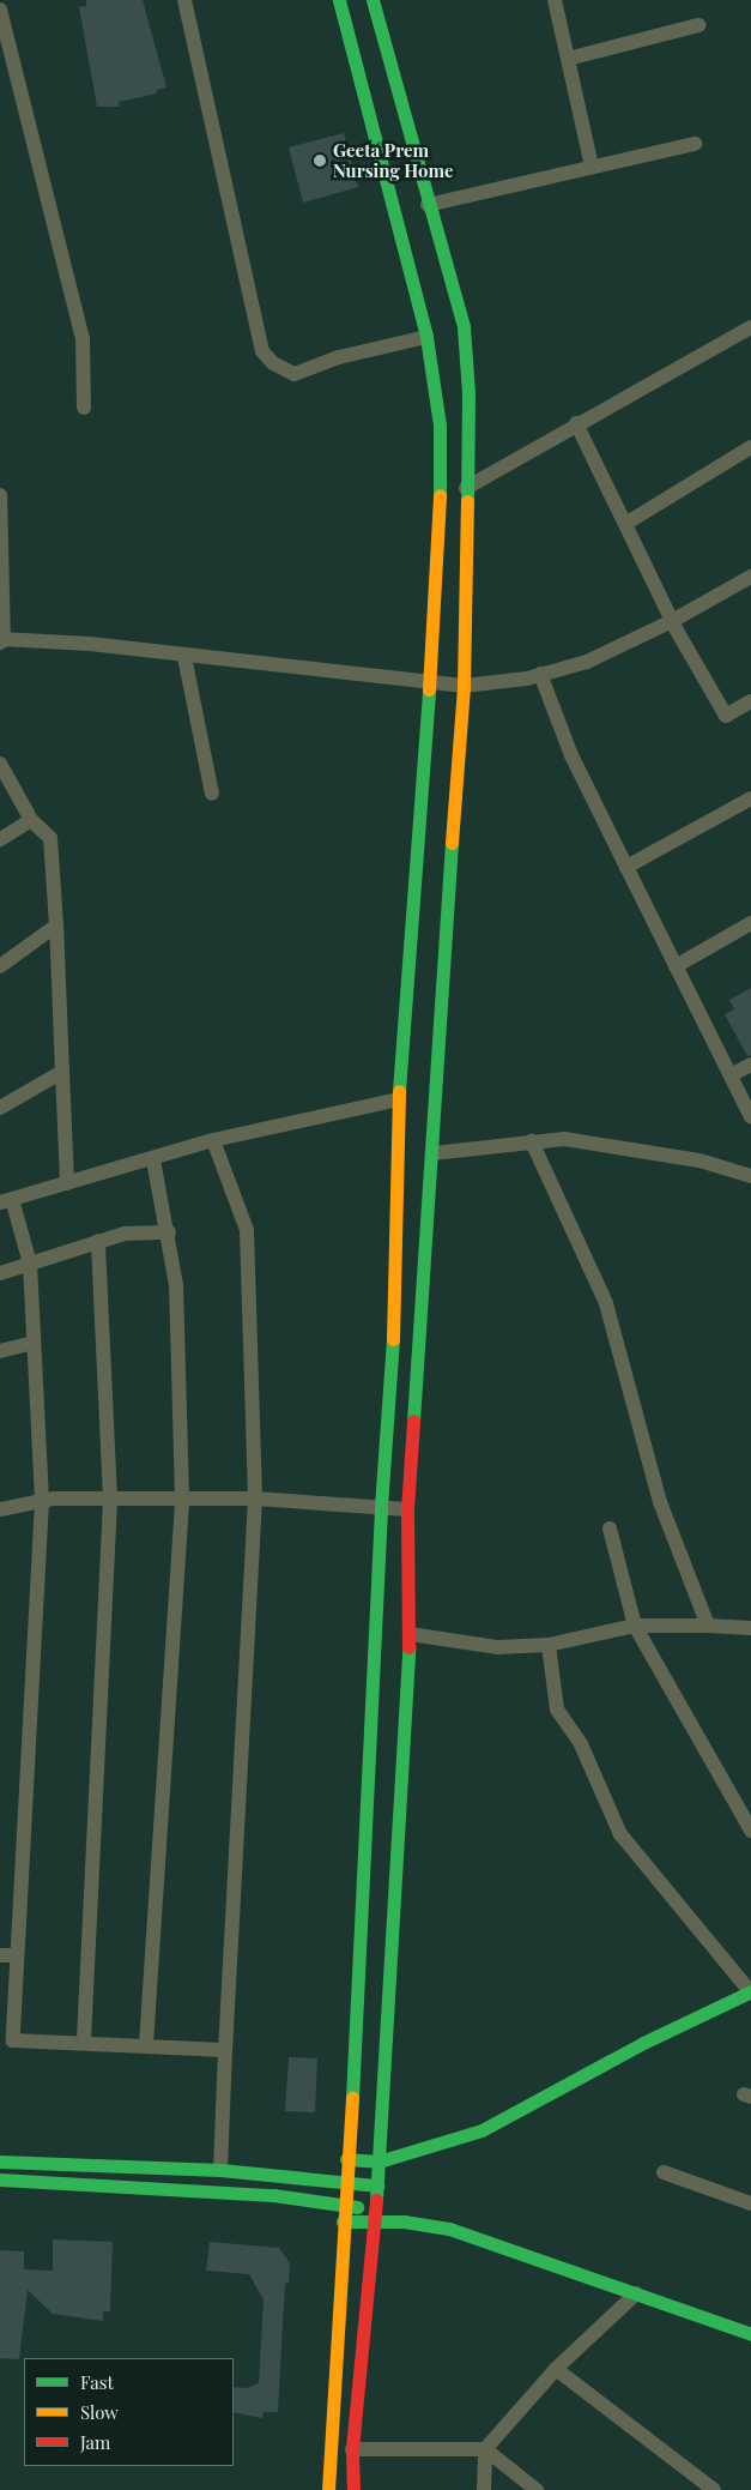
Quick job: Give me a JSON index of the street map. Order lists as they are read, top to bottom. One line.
{"places":["Geeta Prem Nursing Home"],"legend":["Fast","Slow","Jam"]}
